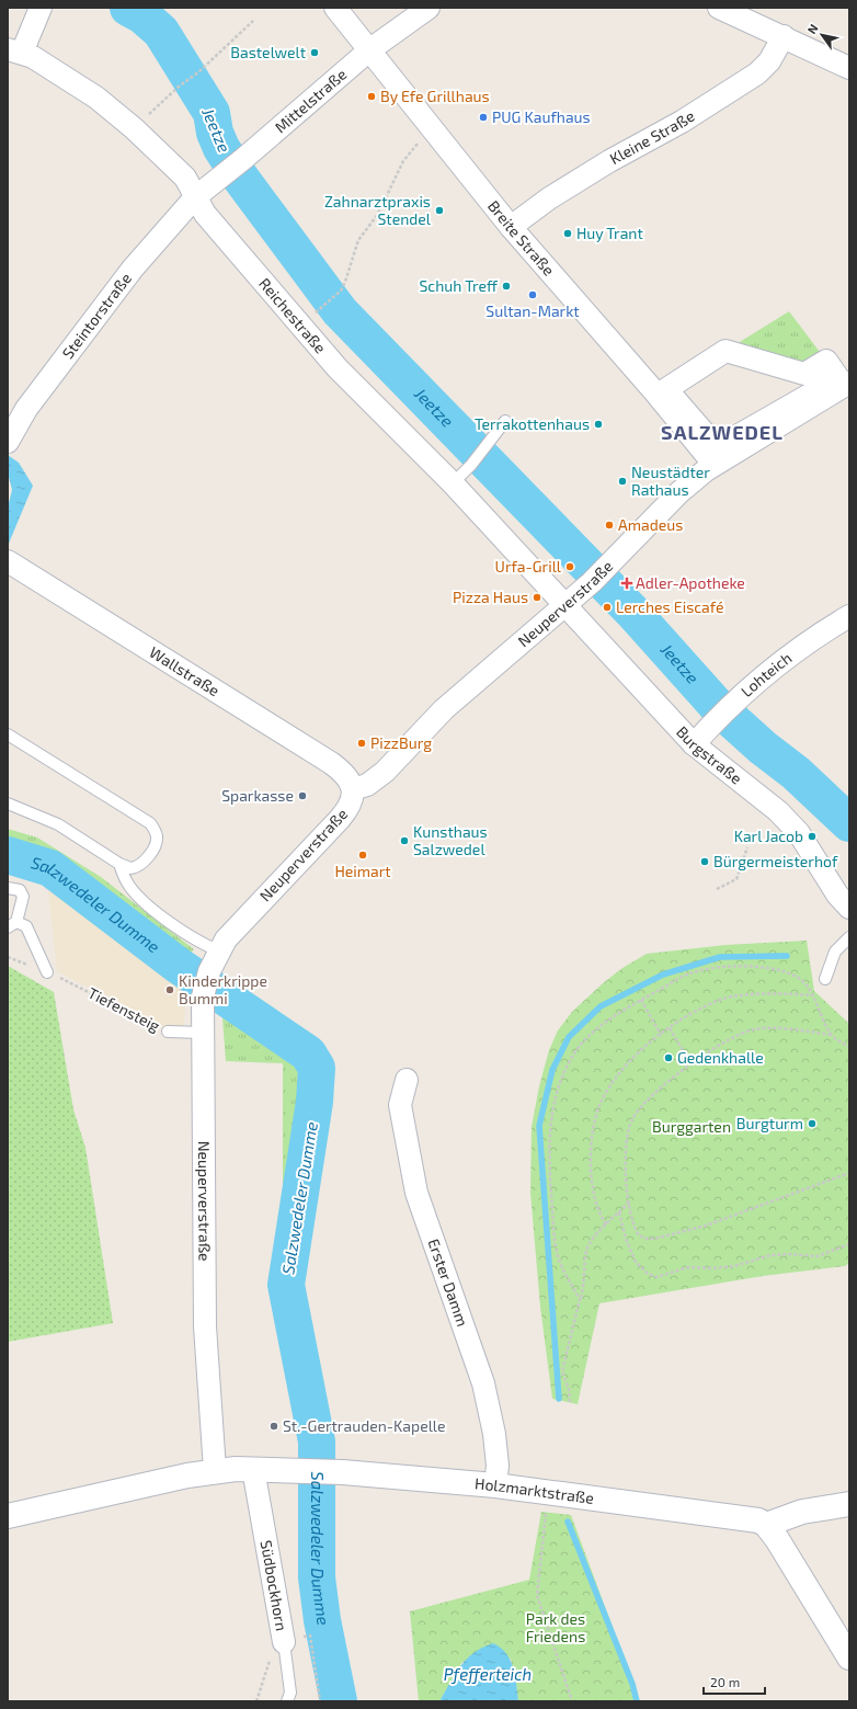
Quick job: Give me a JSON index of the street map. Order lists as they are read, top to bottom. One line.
{"streets":{"street":["Mittelstraße","Kleine Straße","Breite Straße","Steintorstraße","Reichestraße","Neuperverstraße","Wallstraße","Lohteich","Burgstraße","Erster Damm","Holzmarktstraße","Südbockhorn"],"lane":["Tiefensteig"]},"crossings":[["Mittelstraße","Breite Straße"],["Mittelstraße","Steintorstraße"],["Mittelstraße","Reichestraße"],["Kleine Straße","Breite Straße"],["Breite Straße","Neuperverstraße"],["Steintorstraße","Reichestraße"],["Reichestraße","Neuperverstraße"],["Reichestraße","Burgstraße"],["Neuperverstraße","Wallstraße"],["Neuperverstraße","Burgstraße"],["Neuperverstraße","Tiefensteig"],["Neuperverstraße","Holzmarktstraße"],["Lohteich","Burgstraße"],["Erster Damm","Holzmarktstraße"],["Holzmarktstraße","Südbockhorn"]],"districts":["SALZWEDEL"],"water":["Jeetze","Salzwedeler Dumme","Pfefferteich"],"parks":["Burggarten","Park des Friedens"],"places":{"other":["Bastelwelt","By Efe Grillhaus","PUG Kaufhaus","Zahnarztpraxis Stendel","Huy Trant","Schuh Treff","Sultan-Markt","Terrakottenhaus","Neustädter Rathaus","Amadeus","Urfa-Grill","Pizza Haus","Lerches Eiscafé","PizzBurg","Sparkasse","Karl Jacob","Kunsthaus Salzwedel","Heimart","Bürgermeisterhof","Kinderkrippe Bummi","Gedenkhalle","Burgturm","St.-Gertrauden-Kapelle"],"health":["Adler-Apotheke"]},"scale_bar":"20 m","north":"top left"}
